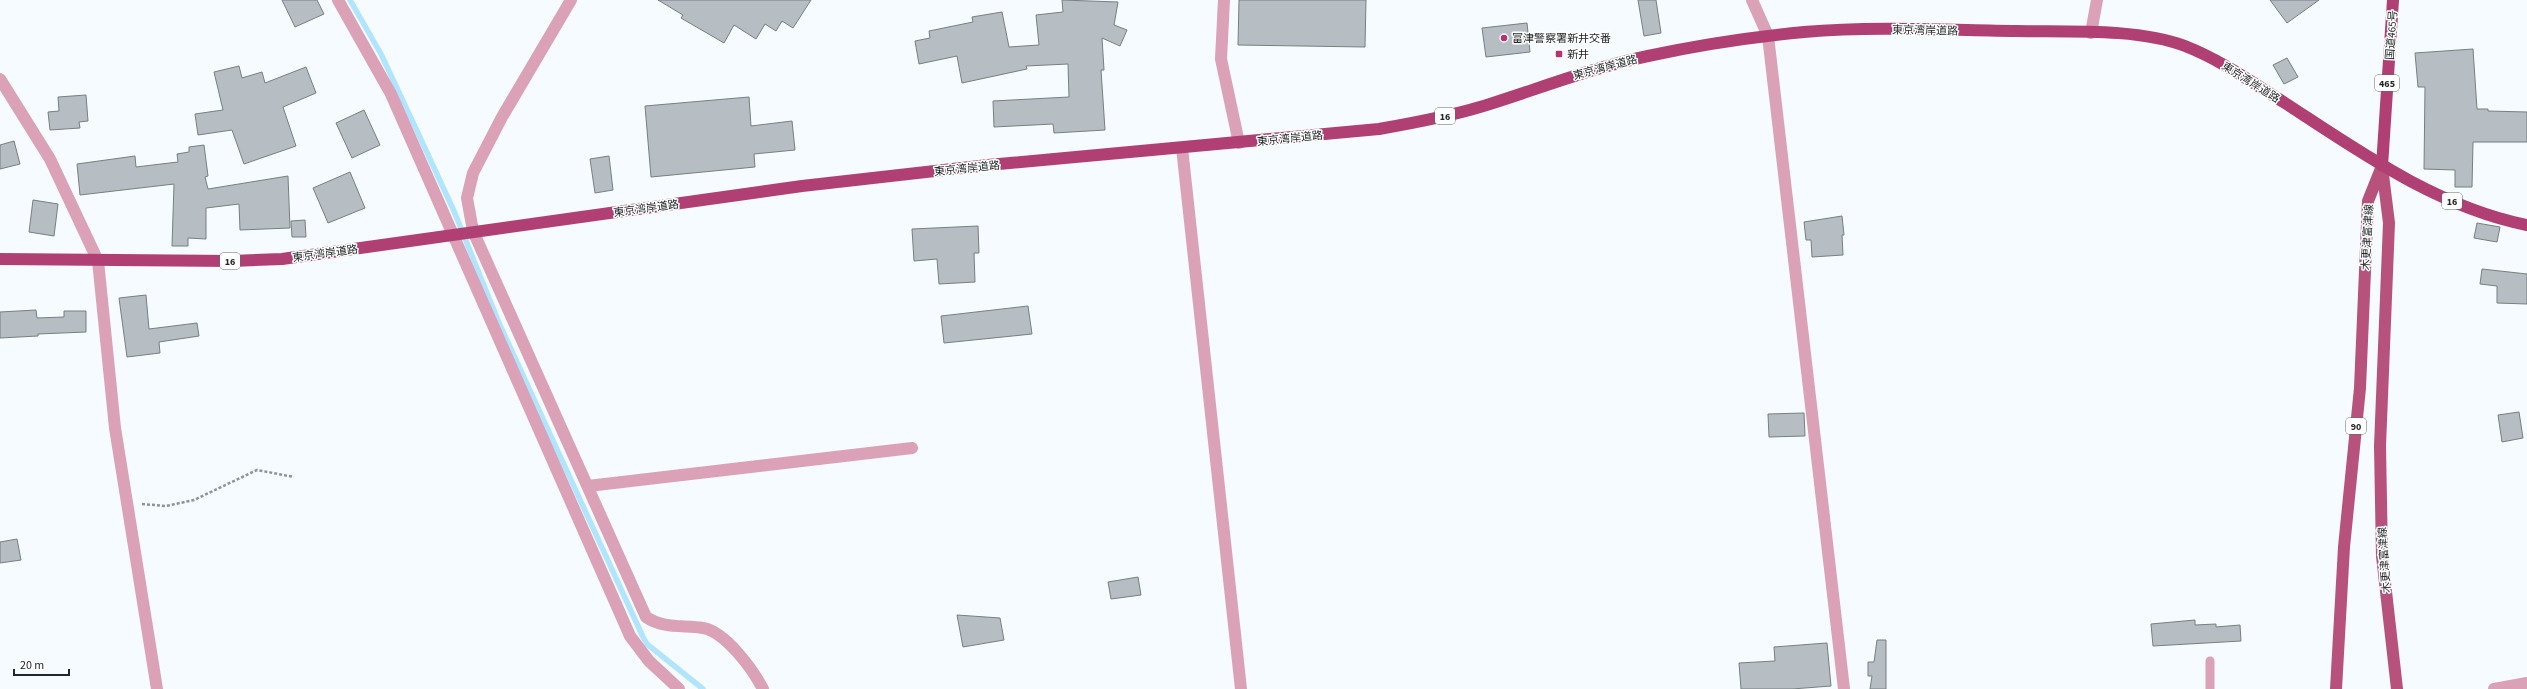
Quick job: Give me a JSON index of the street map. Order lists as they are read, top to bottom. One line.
{"streets":{"highway":["東京湾岸道路","国道465号","465","16"],"main road":["木更津富津線","90"]},"crossings":[["東京湾岸道路","国道465号"],["東京湾岸道路","木更津富津線"],["国道465号","木更津富津線"]],"places":{"other":["富津警察署新井交番"],"transit":["新井"]},"scale_bar":"20 m"}
